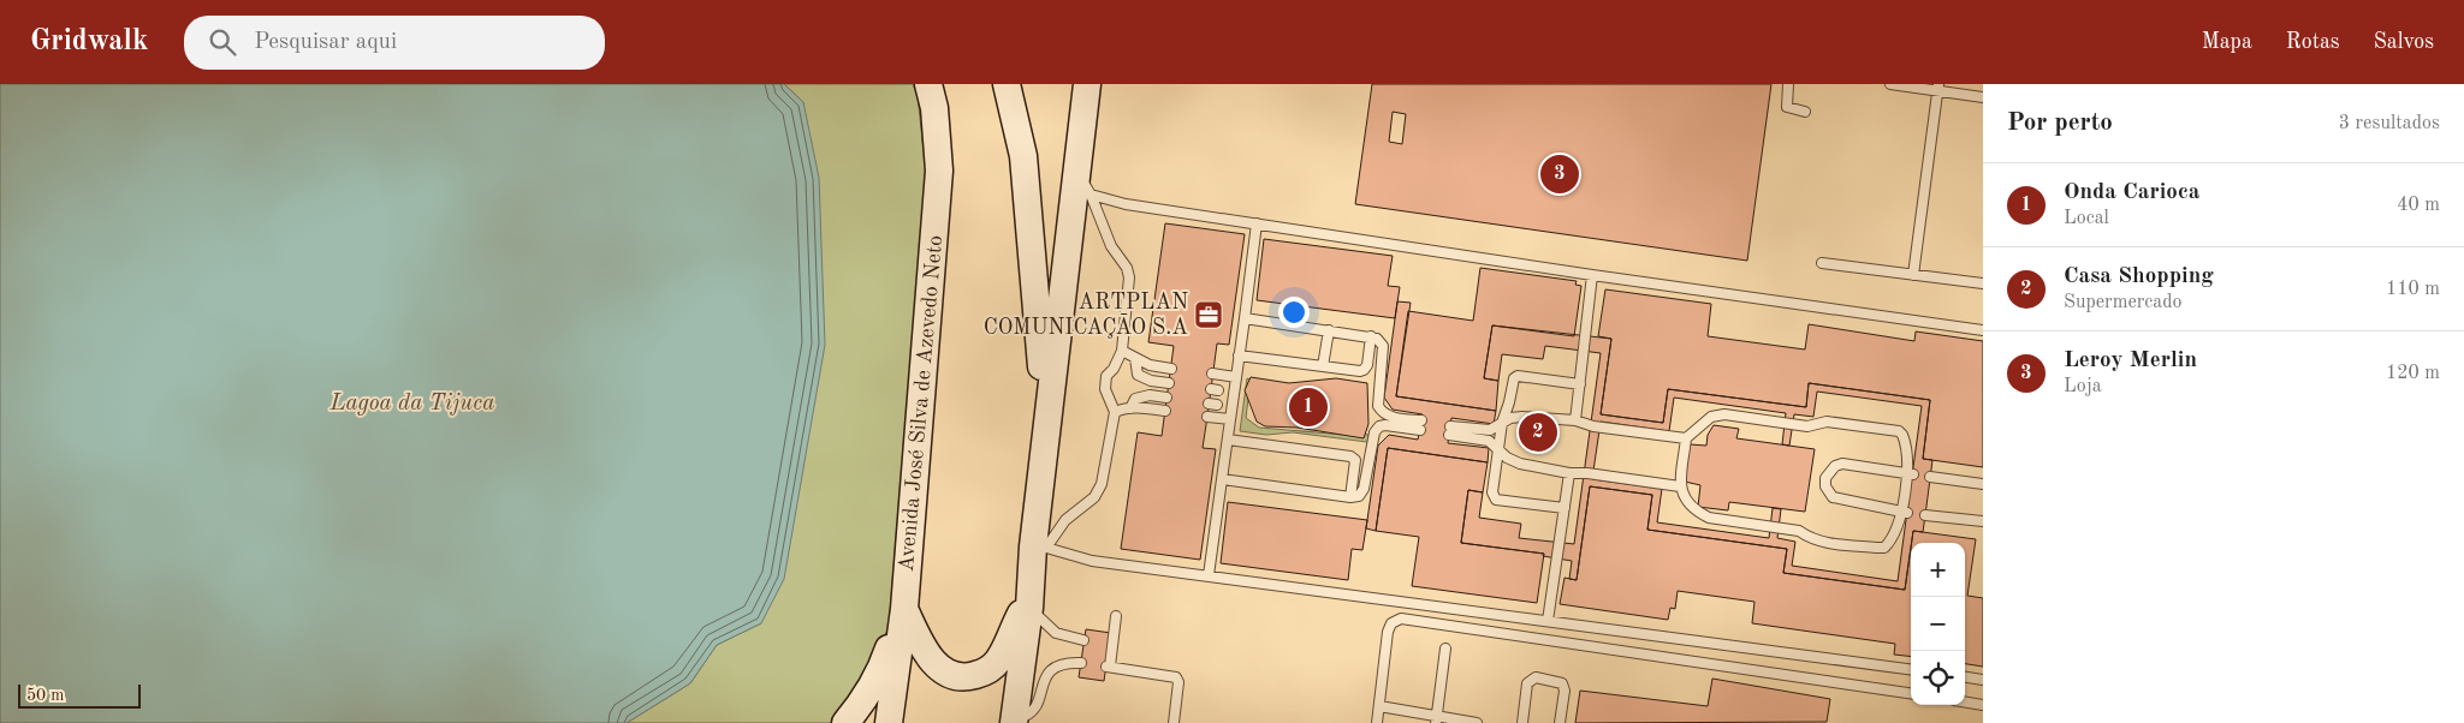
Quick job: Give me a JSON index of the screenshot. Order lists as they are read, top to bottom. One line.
{"streets":{"street":["Avenida José Silva de Azevedo Neto"]},"water":["Lagoa da Tijuca"],"places":{"office":["ARTPLAN COMUNICAÇÃO S.A"]},"scale_bar":"50 m","page":{"header":"Gridwalk","search":"Pesquisar aqui","nav":["Mapa","Rotas","Salvos"],"heading":["Por perto","3 resultados"],"pins":["3","1","2"],"list":[{"mark":"1","name":"Onda Carioca","note":"Local","value":"40 m"},{"mark":"2","name":"Casa Shopping","note":"Supermercado","value":"110 m"},{"mark":"3","name":"Leroy Merlin","note":"Loja","value":"120 m"}],"map_buttons":["+","−"],"scale":"50 m"}}
